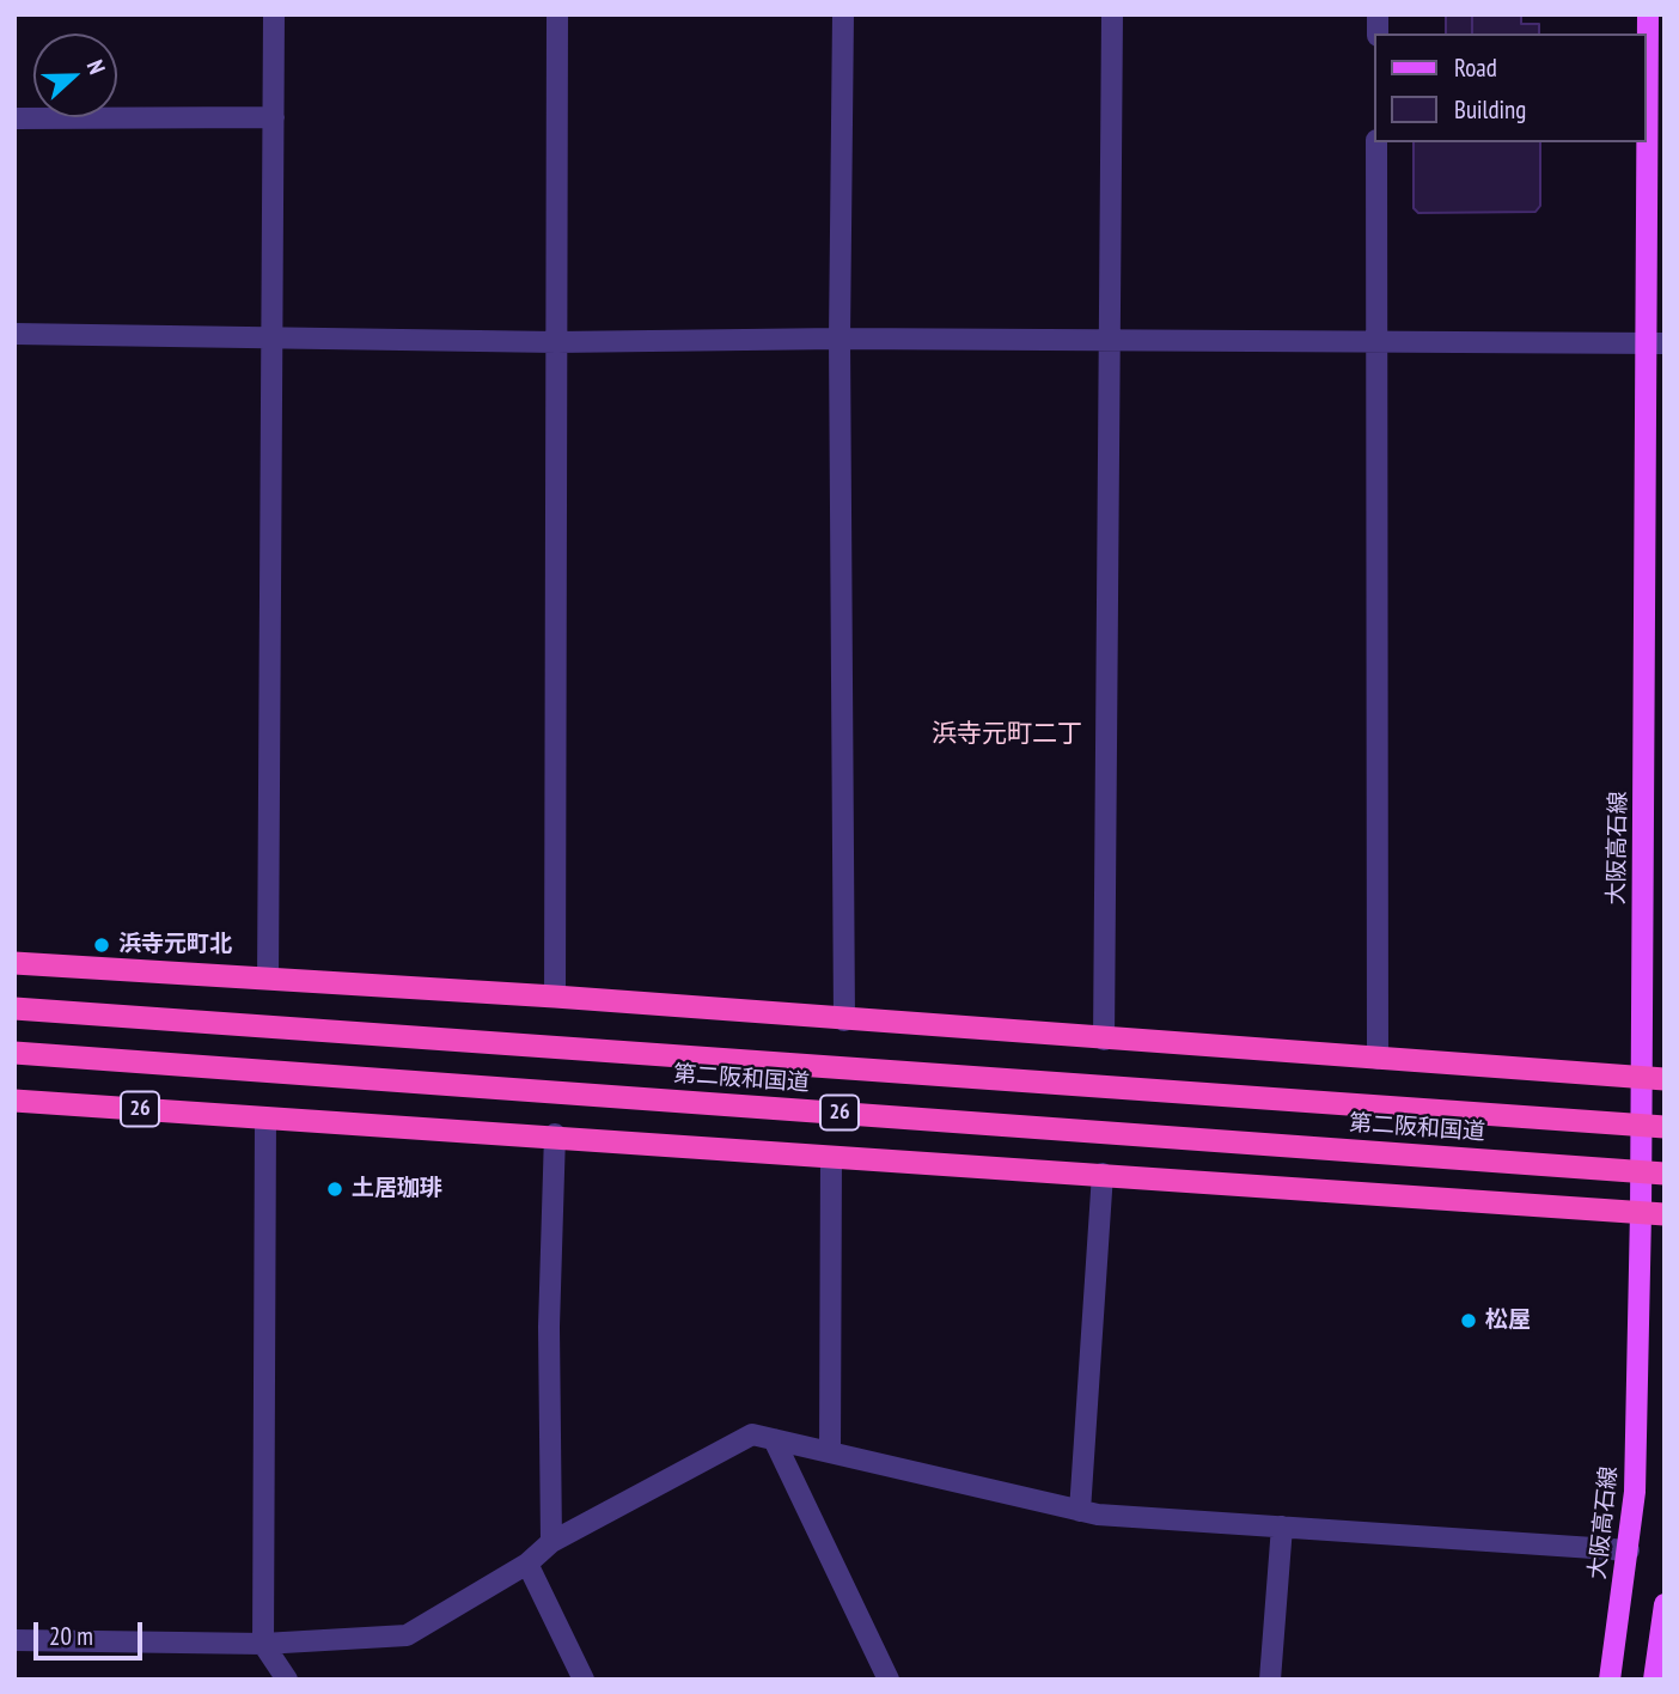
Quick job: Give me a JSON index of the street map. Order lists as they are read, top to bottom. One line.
{"streets":{"highway":["第二阪和国道","26"],"main road":["大阪高石線"]},"crossings":[["大阪高石線","26"]],"districts":["浜寺元町二丁"],"places":["浜寺元町北","土居珈琲","松屋"],"legend":["Road","Building"],"scale_bar":"20 m","north":"right"}
